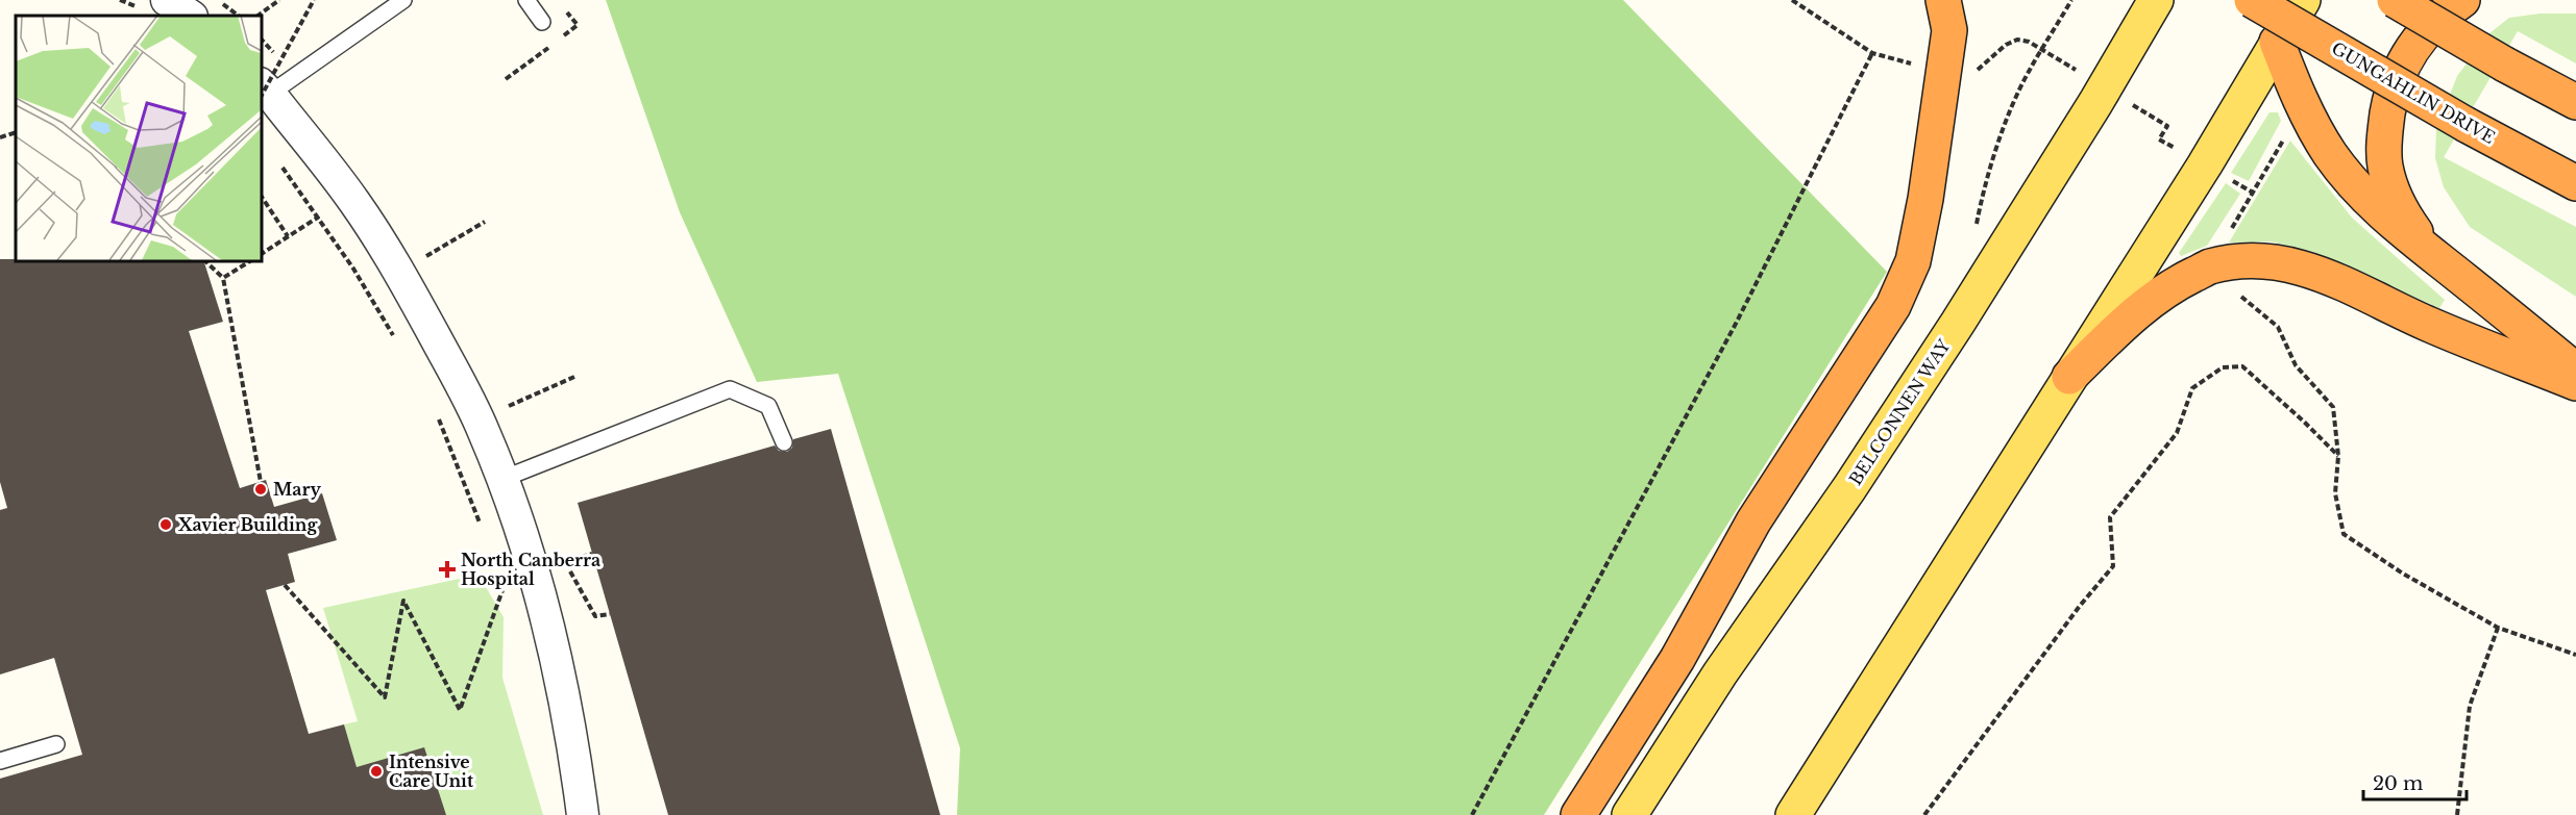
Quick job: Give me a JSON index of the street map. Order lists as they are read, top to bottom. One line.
{"streets":{"highway":["GUNGAHLIN DRIVE"],"main road":["BELCONNEN WAY"]},"places":{"other":["Mary","Xavier Building","Intensive Care Unit"],"health":["North Canberra Hospital"]},"scale_bar":"20 m"}
